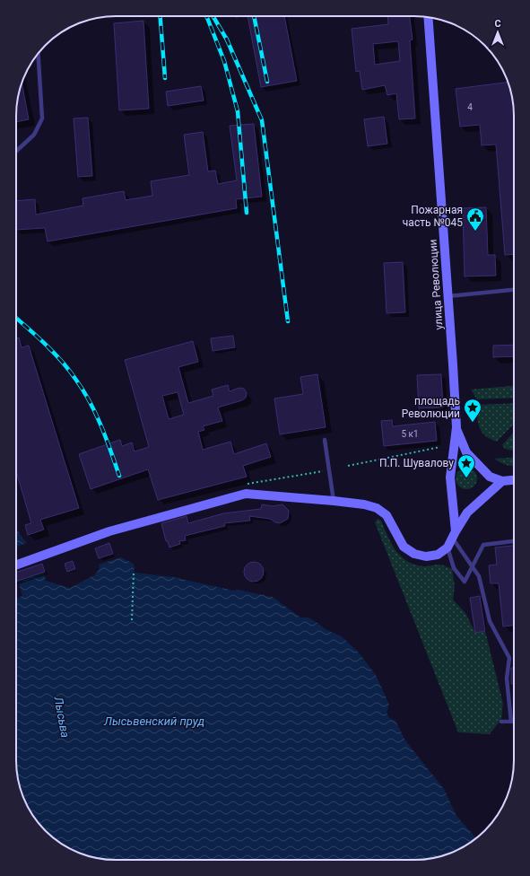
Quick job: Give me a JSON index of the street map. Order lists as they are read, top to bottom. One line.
{"streets":{"street":["улица Революции"]},"water":["Лысьва","Лысьвенский пруд"],"places":{"public building":["Пожарная часть №045"],"place":["площадь Революции","П.П. Шувалову"]},"house_numbers":["4","5 к1"],"north":"top"}
